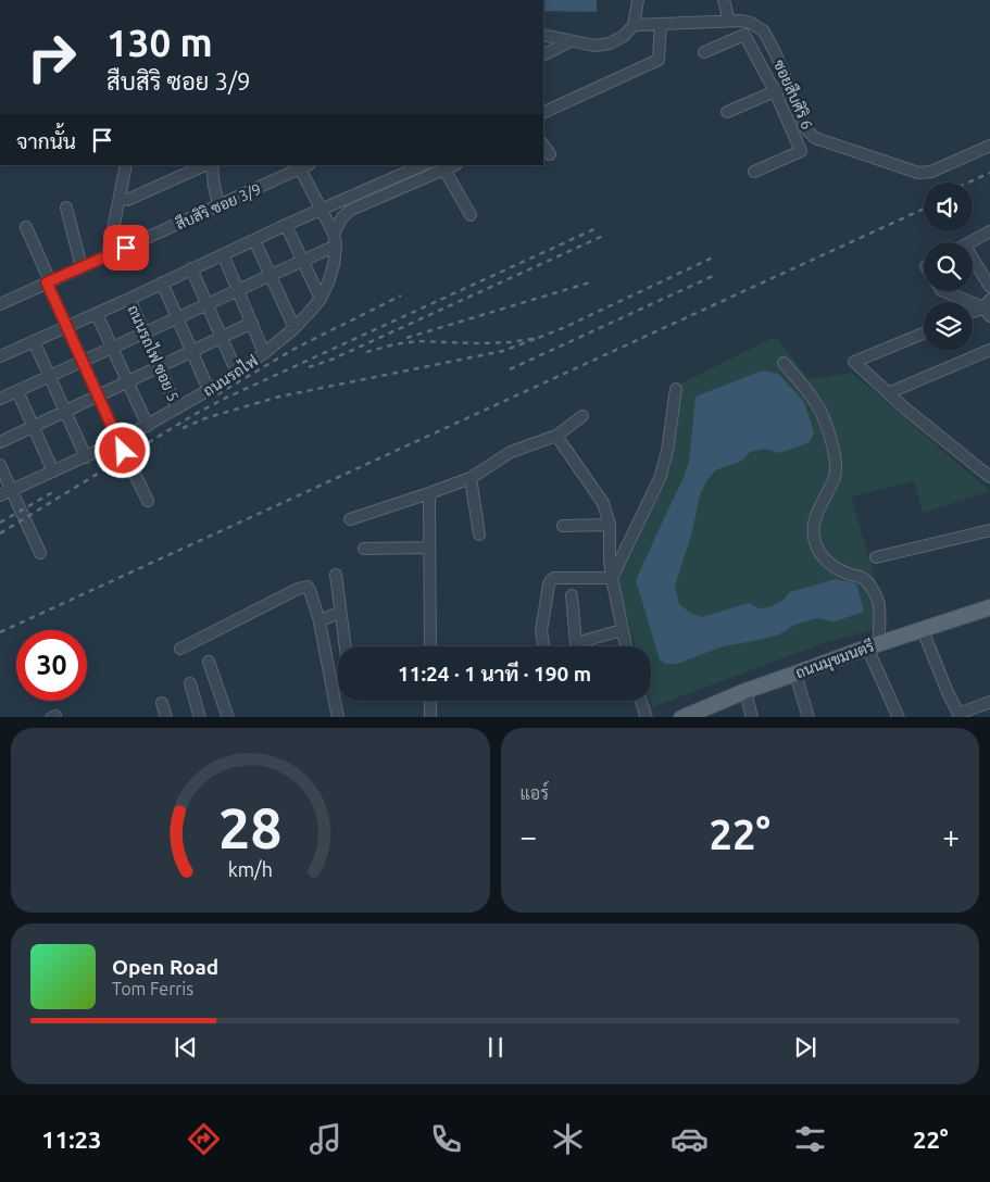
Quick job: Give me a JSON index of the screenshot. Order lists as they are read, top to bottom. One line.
{"streets":{"main road":["ถนนมุขมนตรี"],"street":["ซอยสืบศิริ 6","สืบสิริ ซอย 3/9","ถนนรถไฟ ซอย 5","ถนนรถไฟ"]},"crossings":[["สืบสิริ ซอย 3/9","ถนนรถไฟ"],["ถนนรถไฟ ซอย 5","ถนนรถไฟ"]],"page":{"turn":["130 m","สืบสิริ ซอย 3/9"],"then":"จากนั้น","limit":"30","trip":"11:24 · 1 นาที · 190 m","tile":"แอร์","heat":["−","22°","+"],"song":["Open Road","Tom Ferris"],"tabs":["11:23","22°"],"gauge":["28","km/h"]}}
